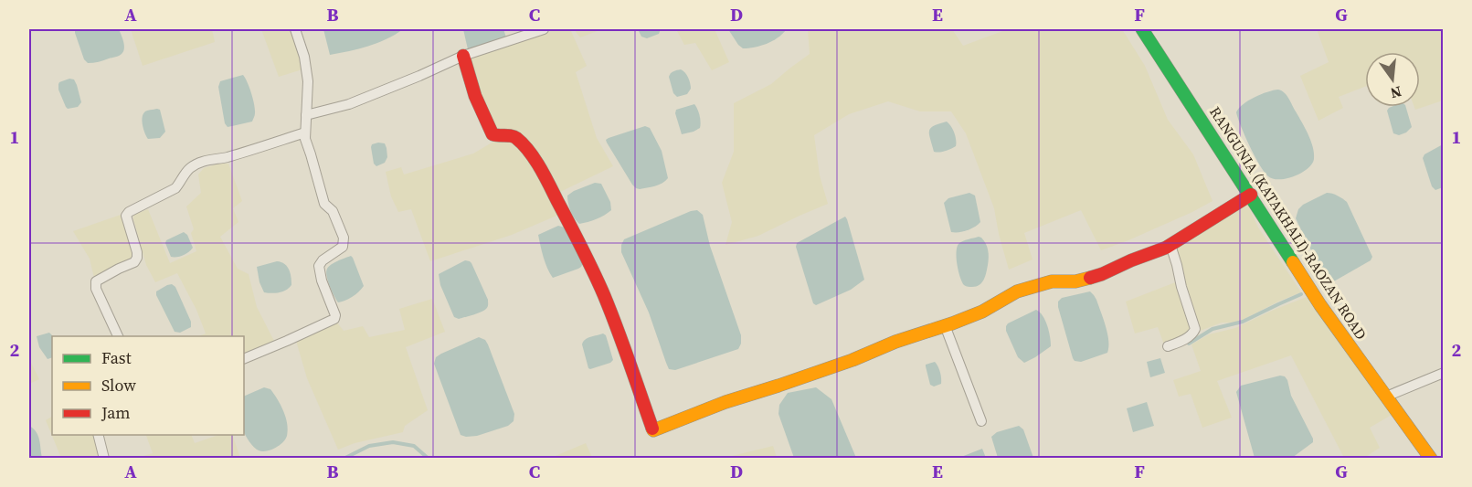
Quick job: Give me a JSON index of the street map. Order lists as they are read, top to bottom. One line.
{"streets":{"street":["RANGUNIA (KATAKHALI)-RAOZAN ROAD"]},"legend":["Fast","Slow","Jam"],"north":"bottom","grid":{"columns":["A","B","C","D","E","F","G"],"rows":["1","2"]}}
